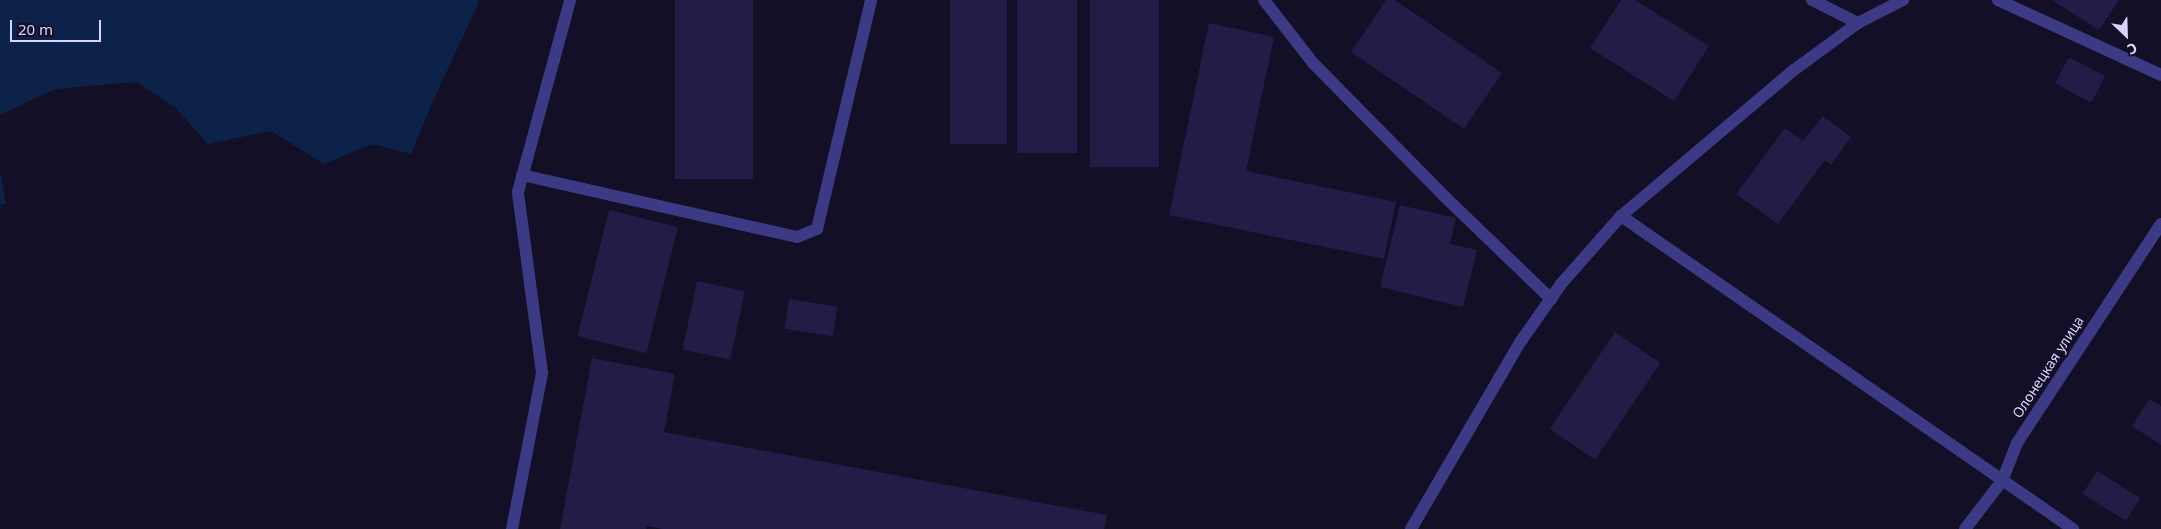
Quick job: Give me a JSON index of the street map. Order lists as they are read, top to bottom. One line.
{"streets":{"street":["Олонецкая улица"]},"scale_bar":"20 m","north":"bottom right"}
